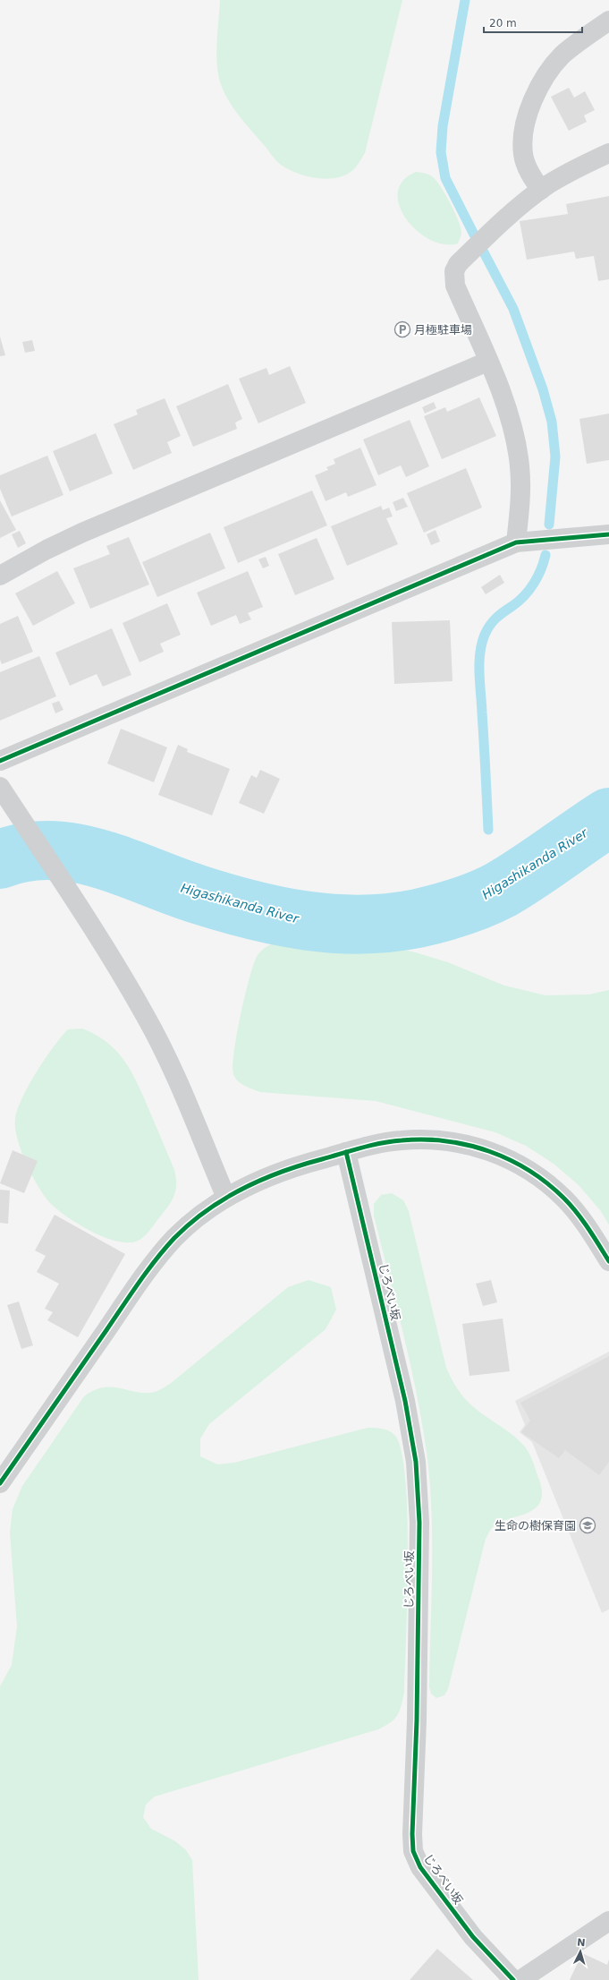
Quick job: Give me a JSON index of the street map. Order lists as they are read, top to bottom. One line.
{"streets":{"street":["じろべい坂"]},"water":["Higashikanda River"],"places":{"parking":["月極駐車場"],"school or university":["生命の樹保育園"]},"scale_bar":"20 m","north":"top"}
